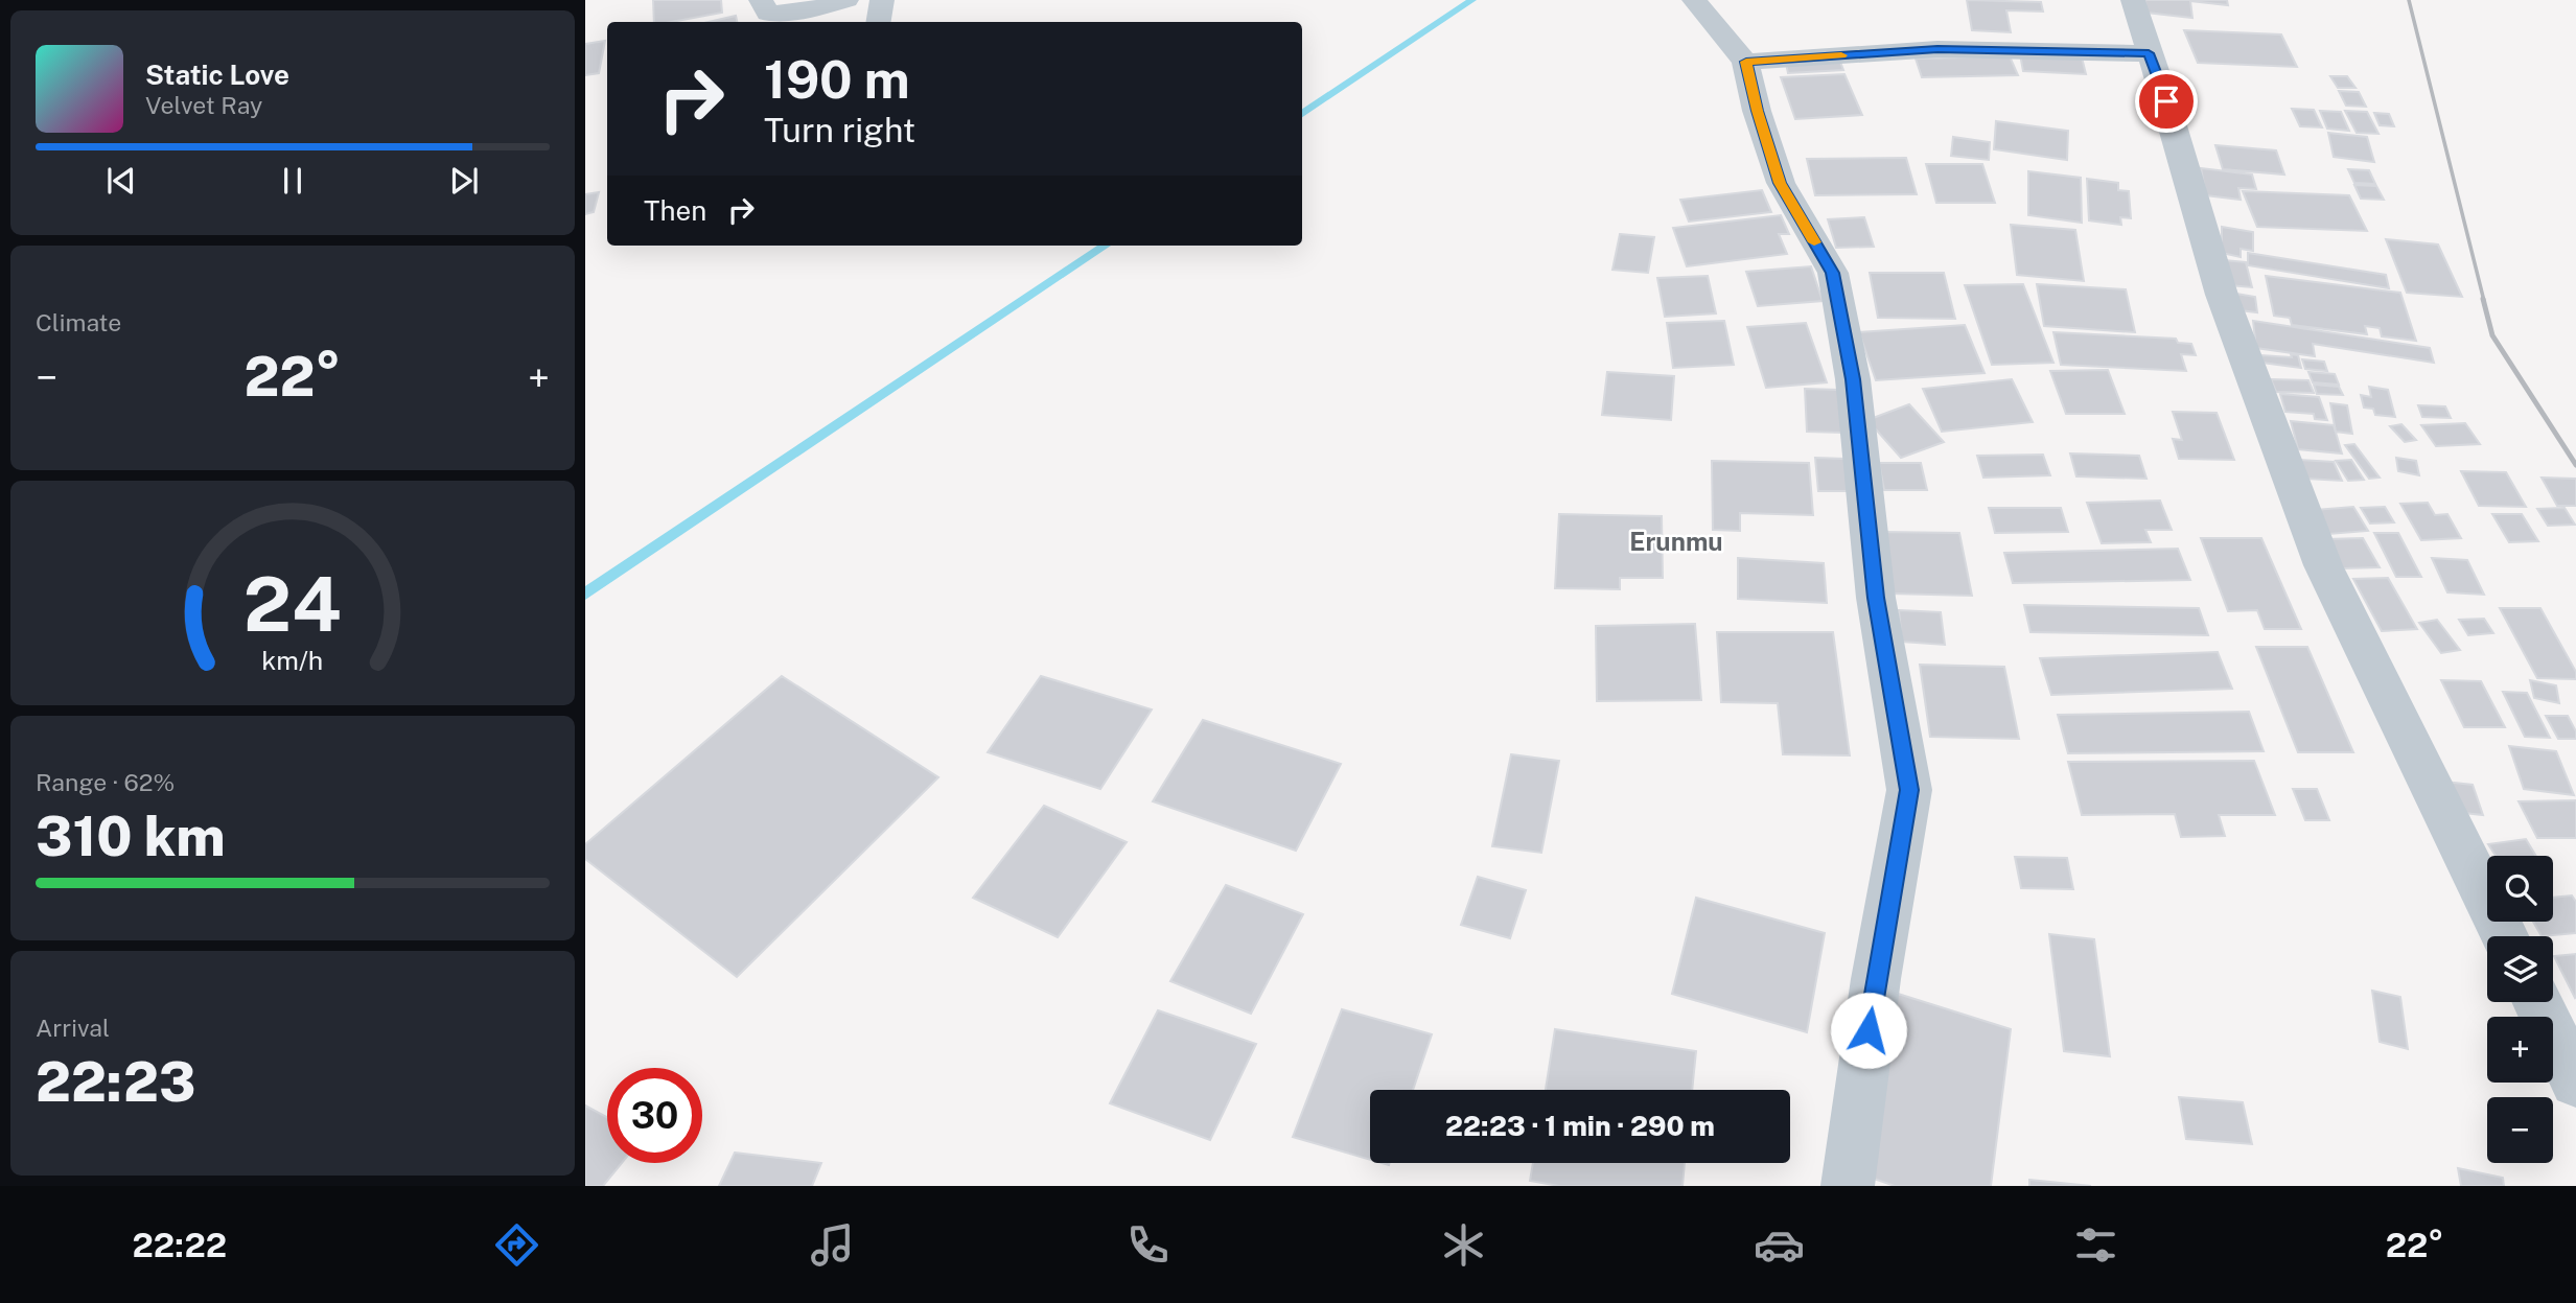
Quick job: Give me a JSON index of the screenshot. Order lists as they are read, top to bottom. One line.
{"districts":["Erunmu"],"page":{"turn":["190 m","Turn right"],"song":["Static Love","Velvet Ray"],"then":"Then","tile":["Climate",["Range · 62%","310 km"],["Arrival","22:23"]],"heat":["−","22°","+"],"map_buttons":["+","−"],"limit":"30","trip":"22:23 · 1 min · 290 m","tabs":["22:22","22°"],"gauge":["24","km/h"]}}
